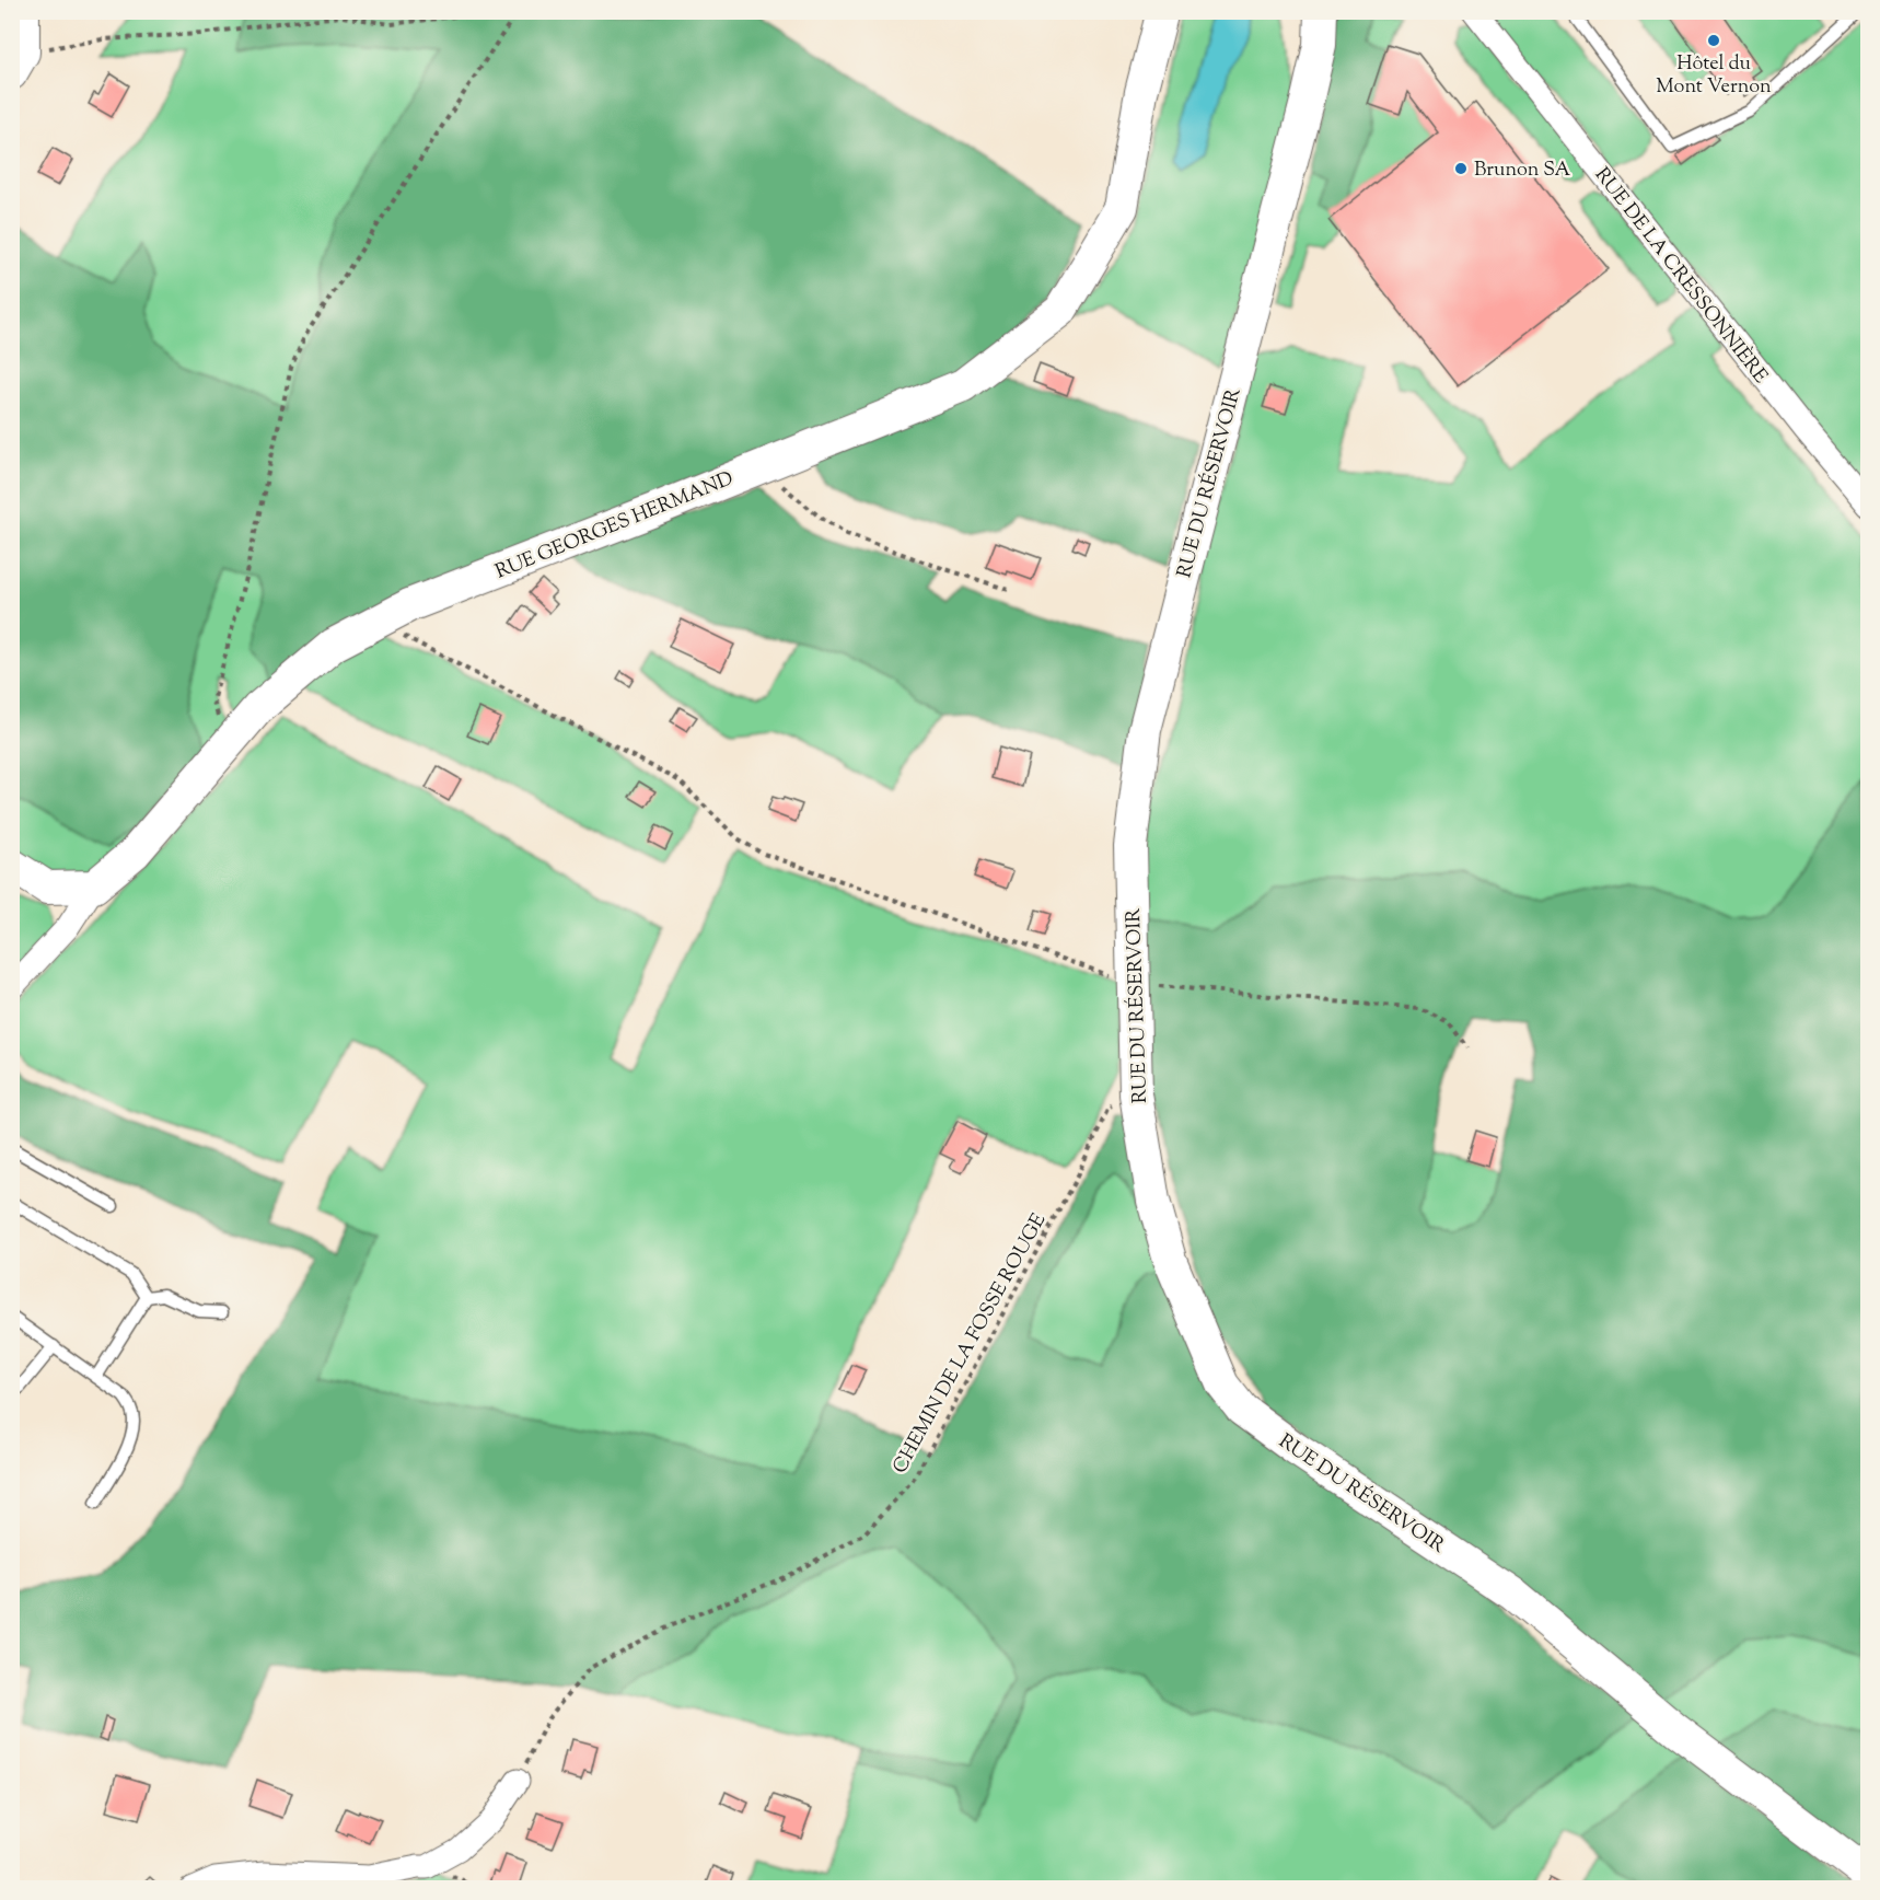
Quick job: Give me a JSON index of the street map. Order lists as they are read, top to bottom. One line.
{"streets":{"street":["RUE DE LA CRESSONNIÈRE","RUE DU RÉSERVOIR","RUE GEORGES HERMAND"],"path":["CHEMIN DE LA FOSSE ROUGE"]},"crossings":[["RUE DU RÉSERVOIR","CHEMIN DE LA FOSSE ROUGE"]],"places":["Hôtel du Mont Vernon","Brunon SA"]}
